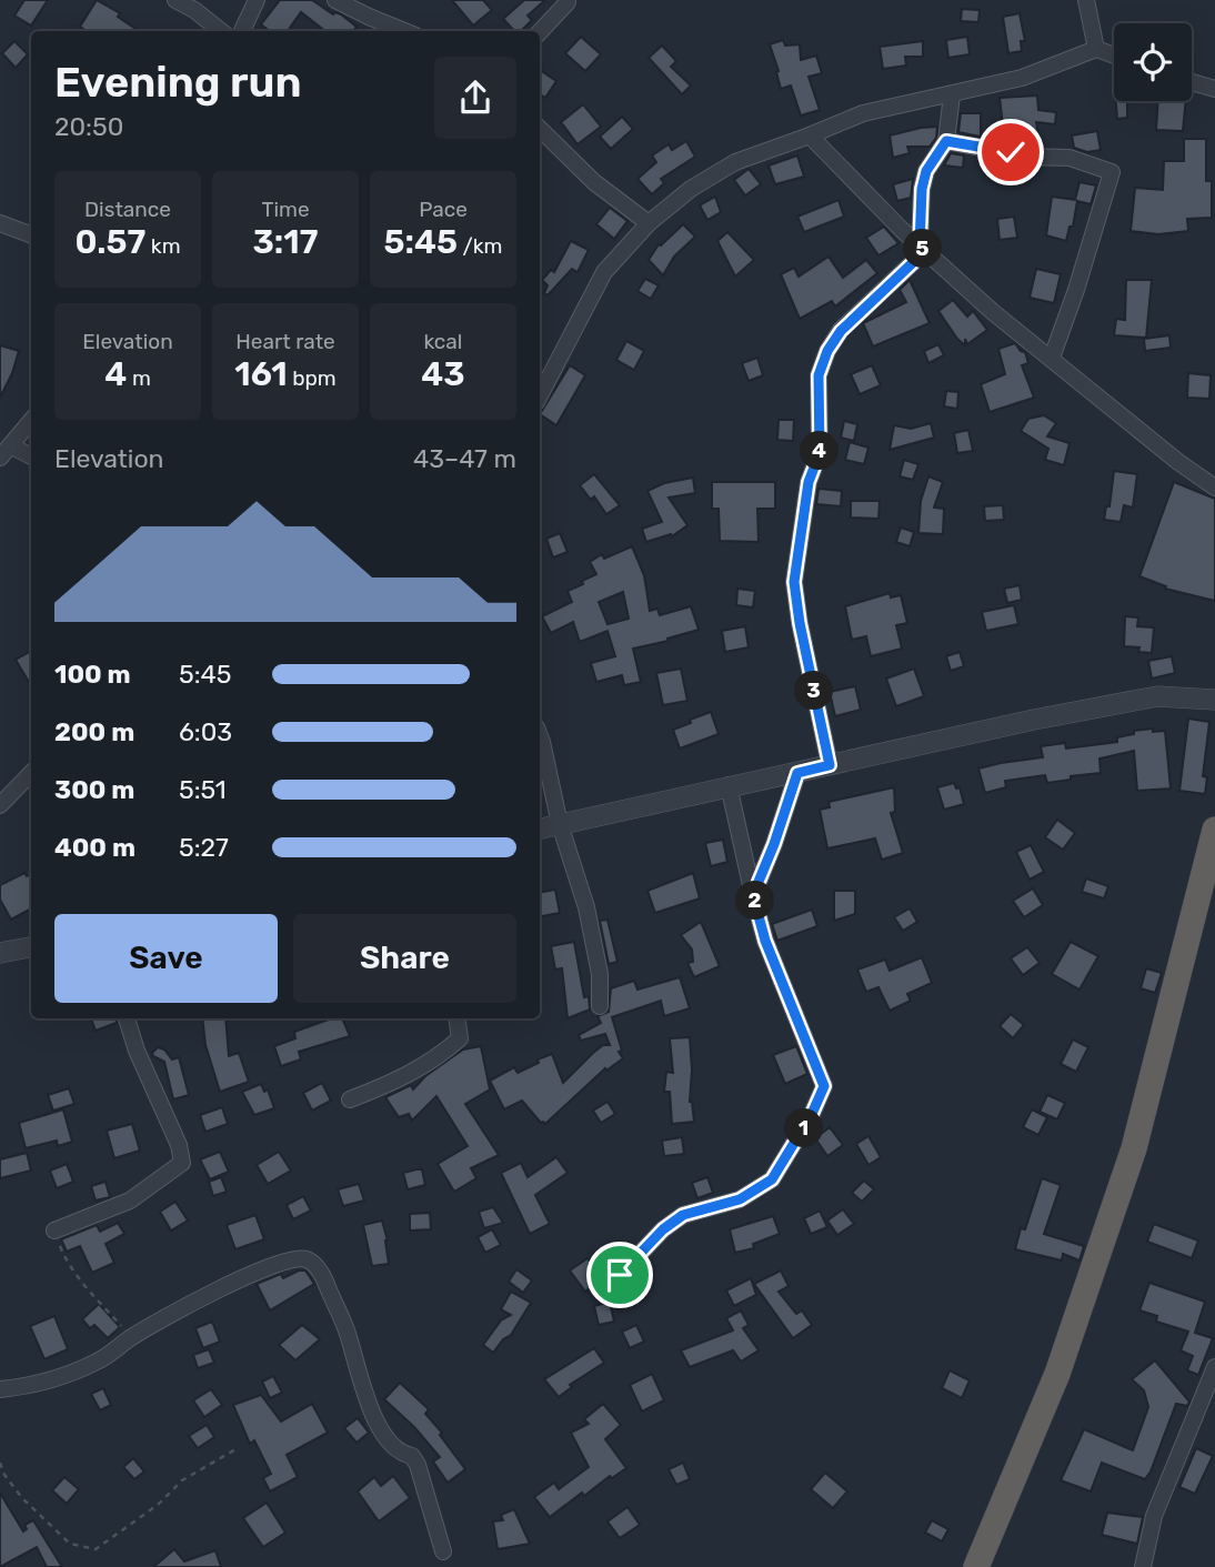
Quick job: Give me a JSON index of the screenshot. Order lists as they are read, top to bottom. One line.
{"page":{"heading":["Evening run","20:50"],"stats":[["Distance","0.57 km"],["Time","3:17"],["Pace","5:45 /km"],["Elevation","4 m"],["Heart rate","161 bpm"],["kcal","43"]],"pins":["5","4","3","2","1"],"chart":["Elevation","43–47 m"],"list":[{"name":"100 m","note":"5:45"},{"name":"200 m","note":"6:03"},{"name":"300 m","note":"5:51"},{"name":"400 m","note":"5:27"}],"buttons":["Save","Share"]}}
